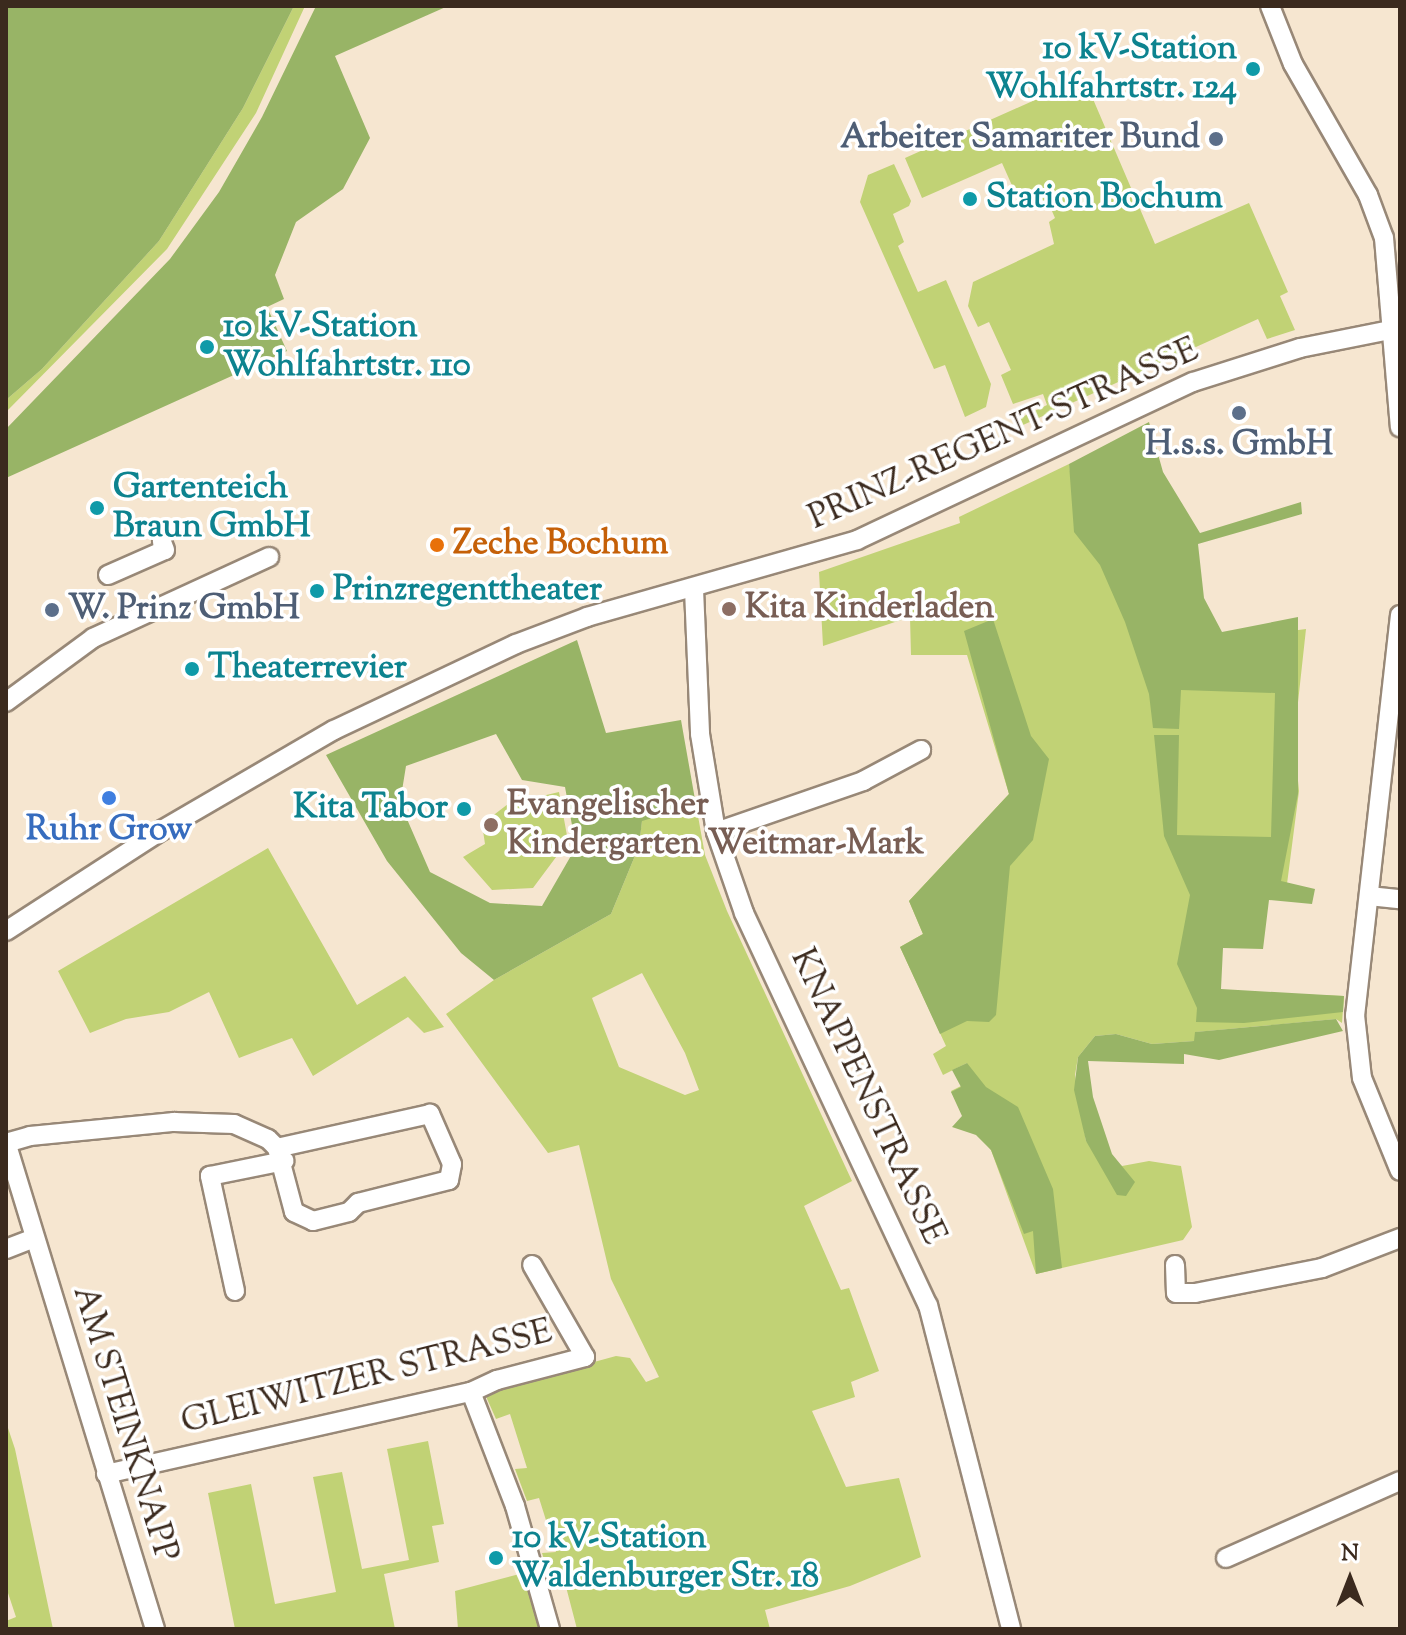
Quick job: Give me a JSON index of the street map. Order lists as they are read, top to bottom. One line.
{"streets":{"street":["PRINZ-REGENT-STRASSE","KNAPPENSTRASSE","GLEIWITZER STRASSE","AM STEINKNAPP"]},"crossings":[["PRINZ-REGENT-STRASSE","KNAPPENSTRASSE"],["GLEIWITZER STRASSE","AM STEINKNAPP"]],"places":["10 kV-Station Wohlfahrtstr. 124","Arbeiter Samariter Bund","Station Bochum","10 kV-Station Wohlfahrtstr. 110","H.s.s. GmbH","Gartenteich Braun GmbH","Zeche Bochum","Prinzregenttheater","Kita Kinderladen","W. Prinz GmbH","Theaterrevier","Ruhr Grow","Kita Tabor","Evangelischer Kindergarten Weitmar-Mark","10 kV-Station Waldenburger Str. 18"],"north":"top"}
